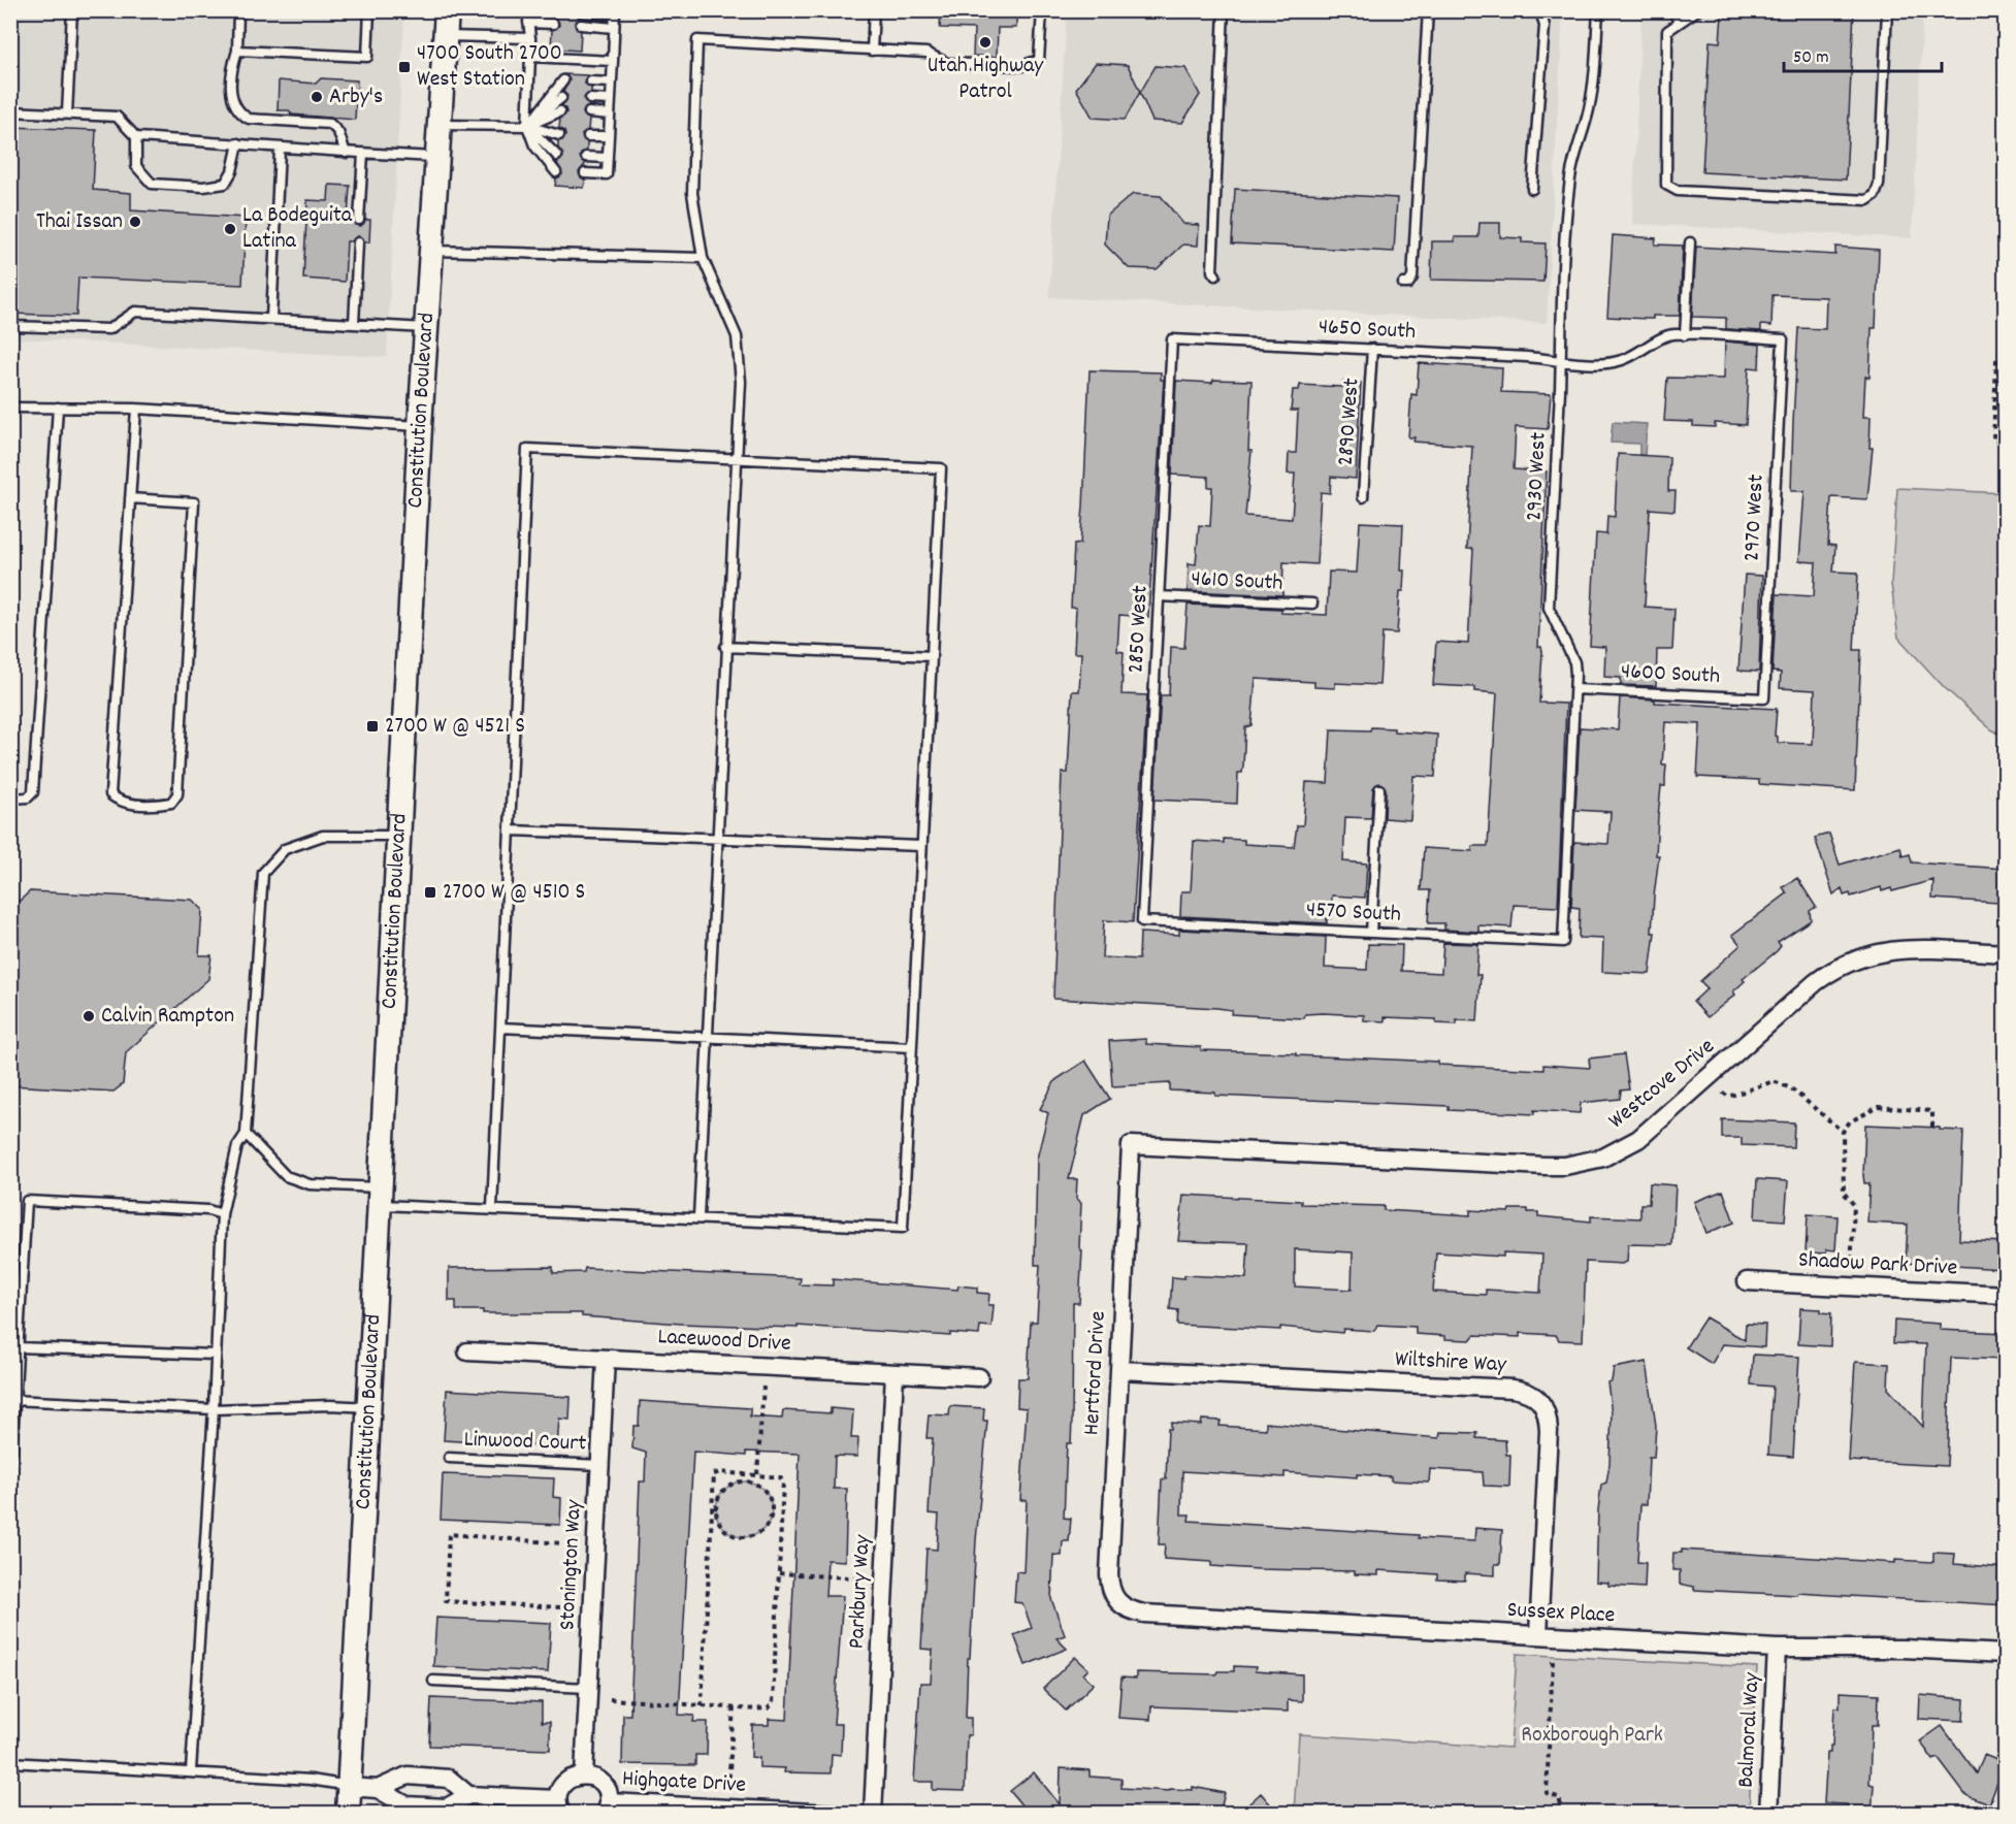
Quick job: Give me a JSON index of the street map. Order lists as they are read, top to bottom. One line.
{"streets":{"main road":["Constitution Boulevard"],"street":["Westcove Drive","Shadow Park Drive","Lacewood Drive","Wiltshire Way","Hertford Drive","Stonington Way","Parkbury Way","Sussex Place","Balmoral Way","Highgate Drive"],"lane":["4650 South","2890 West","2930 West","2970 West","4610 South","2850 West","4600 South","4570 South","Linwood Court"]},"crossings":[["4650 South","2890 West"],["4650 South","2930 West"],["4650 South","2970 West"],["4650 South","2850 West"],["2930 West","4600 South"],["2930 West","4570 South"],["2970 West","4600 South"],["4610 South","2850 West"],["2850 West","4570 South"],["Westcove Drive","Hertford Drive"],["Lacewood Drive","Stonington Way"],["Lacewood Drive","Parkbury Way"],["Wiltshire Way","Hertford Drive"],["Wiltshire Way","Sussex Place"],["Hertford Drive","Sussex Place"],["Linwood Court","Stonington Way"],["Sussex Place","Balmoral Way"]],"parks":["Roxborough Park"],"places":{"other":["Utah Highway Patrol","Arby's","Thai Issan","La Bodeguita Latina","Calvin Rampton"],"transit":["4700 South 2700 West Station","2700 W @ 4521 S","2700 W @ 4510 S"]},"scale_bar":"50 m"}
